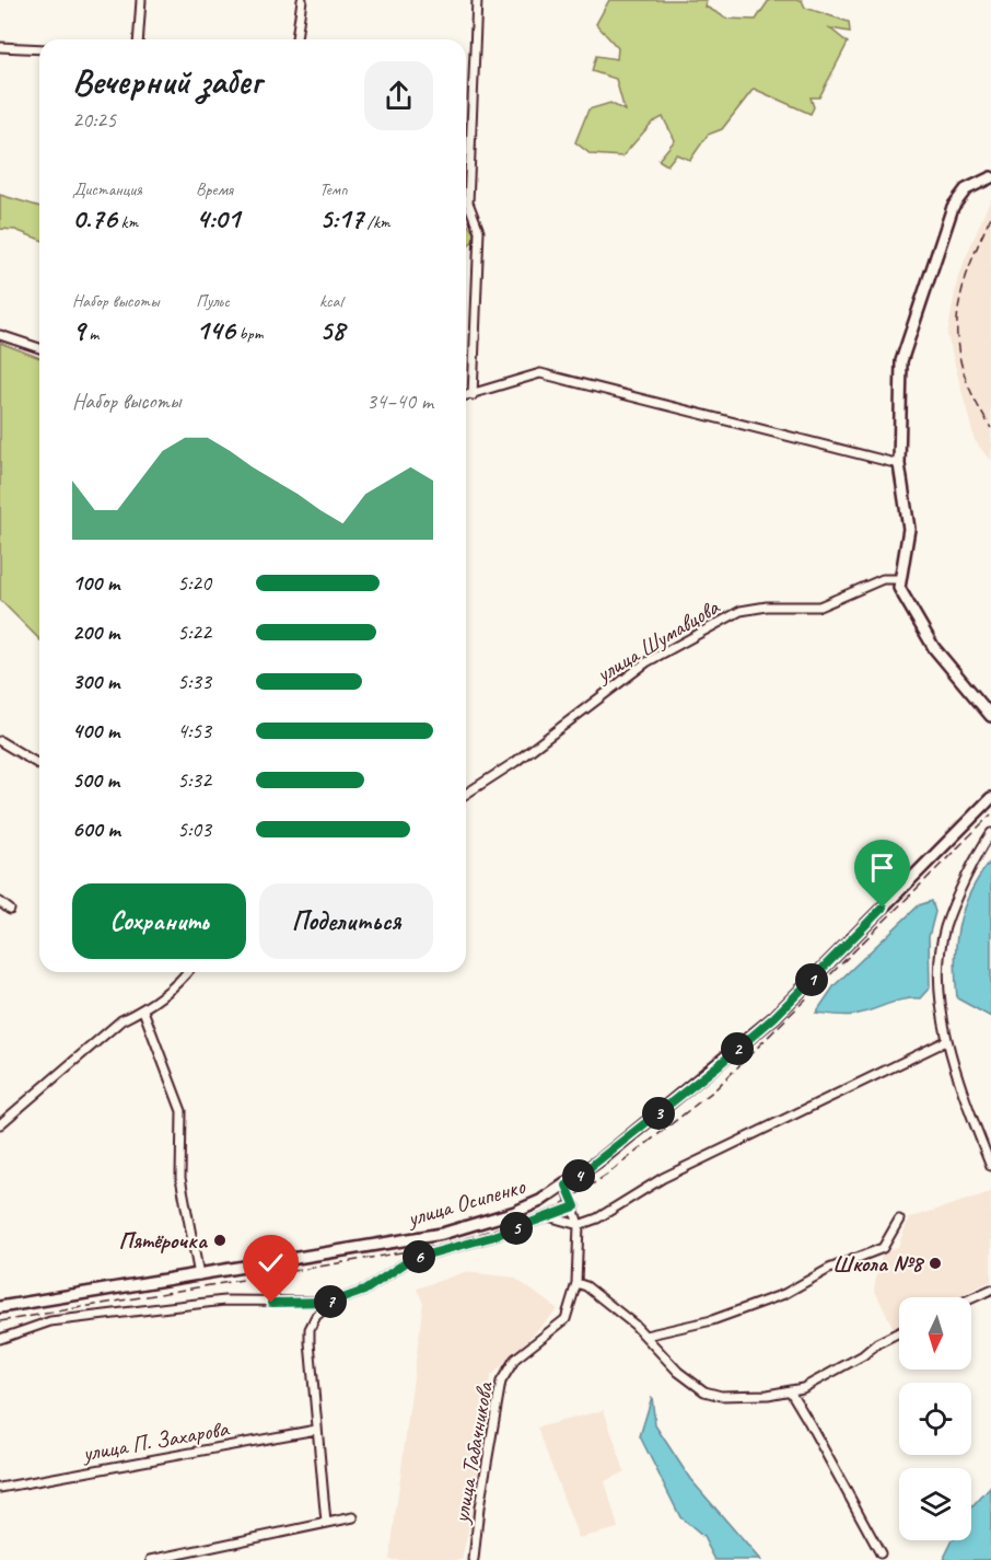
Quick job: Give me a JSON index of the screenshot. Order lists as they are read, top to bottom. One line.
{"streets":{"street":["улица Шумавцова","улица Осипенко","улица П. Захарова","улица Табачникова"]},"crossings":[["улица Осипенко","улица Табачникова"]],"places":["Пятёрочка","Школа №8"],"north":"bottom","page":{"heading":["Вечерний забег","20:25"],"stats":[["Дистанция","0.76 km"],["Время","4:01"],["Темп","5:17 /km"],["Набор высоты","9 m"],["Пульс","146 bpm"],["kcal","58"]],"chart":["Набор высоты","34–40 m"],"list":[{"name":"100 m","note":"5:20"},{"name":"200 m","note":"5:22"},{"name":"300 m","note":"5:33"},{"name":"400 m","note":"4:53"},{"name":"500 m","note":"5:32"},{"name":"600 m","note":"5:03"}],"buttons":["Сохранить","Поделиться"],"pins":["1","2","3","4","5","6","7"]}}
